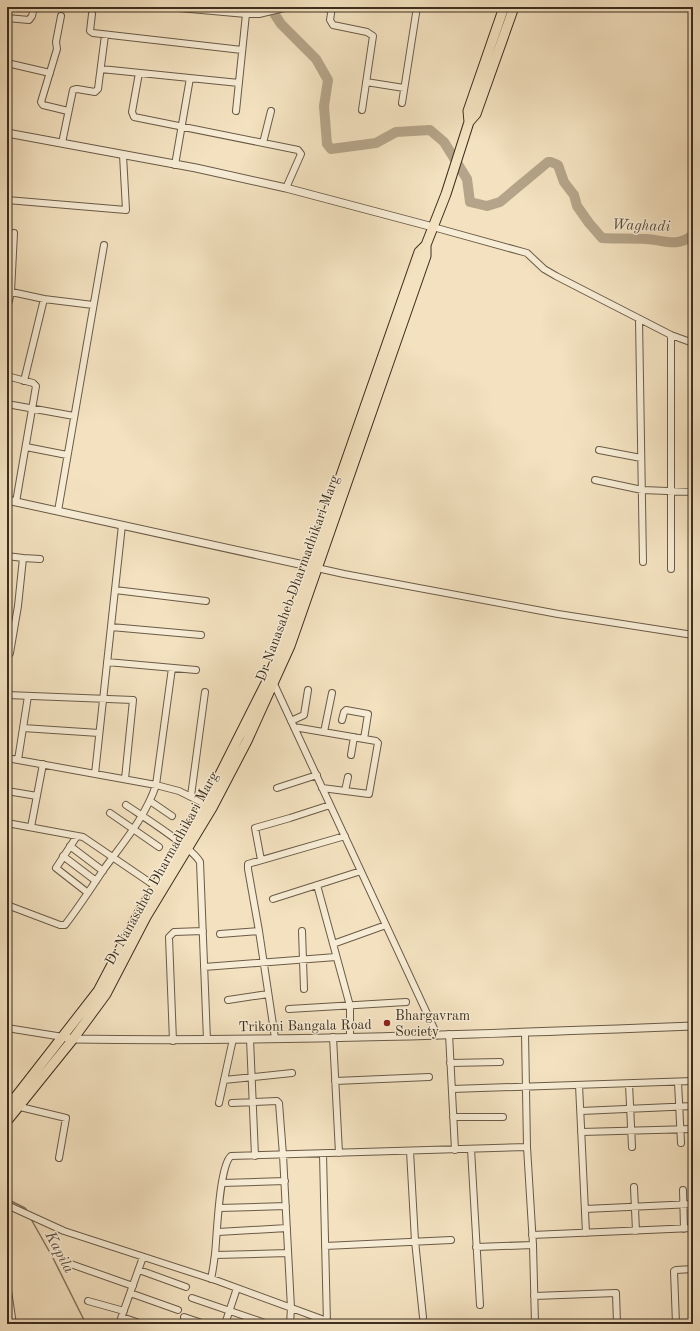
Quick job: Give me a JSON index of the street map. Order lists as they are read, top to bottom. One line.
{"streets":{"main road":["Dr Nanasaheb Dharmadhikari Marg"],"street":["Trikoni Bangala Road"]},"crossings":[["Dr Nanasaheb Dharmadhikari Marg","Trikoni Bangala Road"]],"water":["Waghadi","Kapila"],"places":["Bhargavram Society"]}
